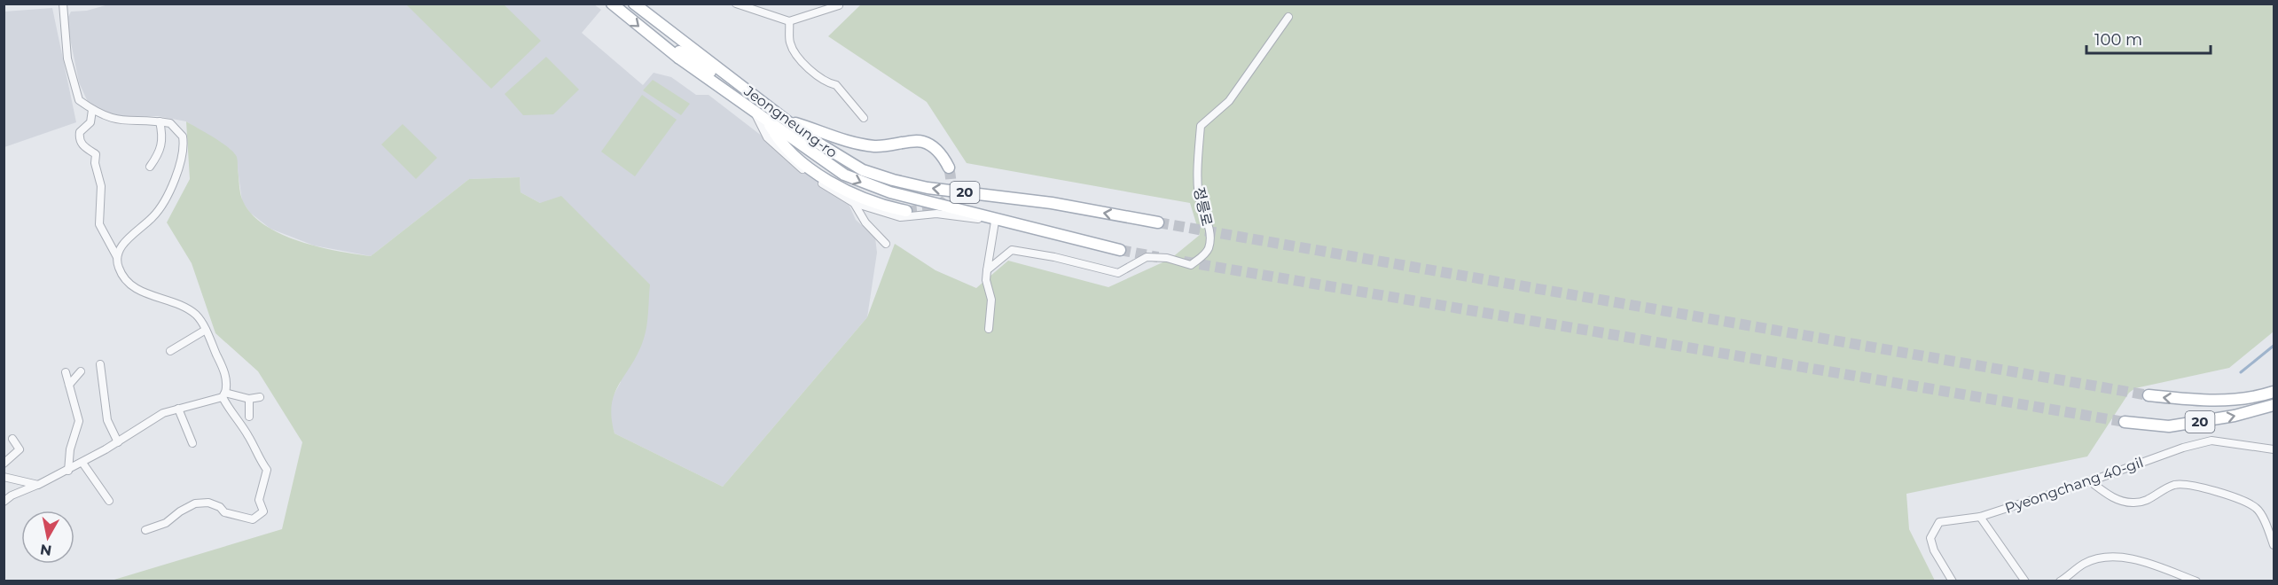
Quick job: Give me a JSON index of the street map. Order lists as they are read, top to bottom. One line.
{"streets":{"main road":["Jeongneung-ro","20"],"street":["정릉로","Pyeongchang 40-gil"]},"scale_bar":"100 m","north":"bottom"}
